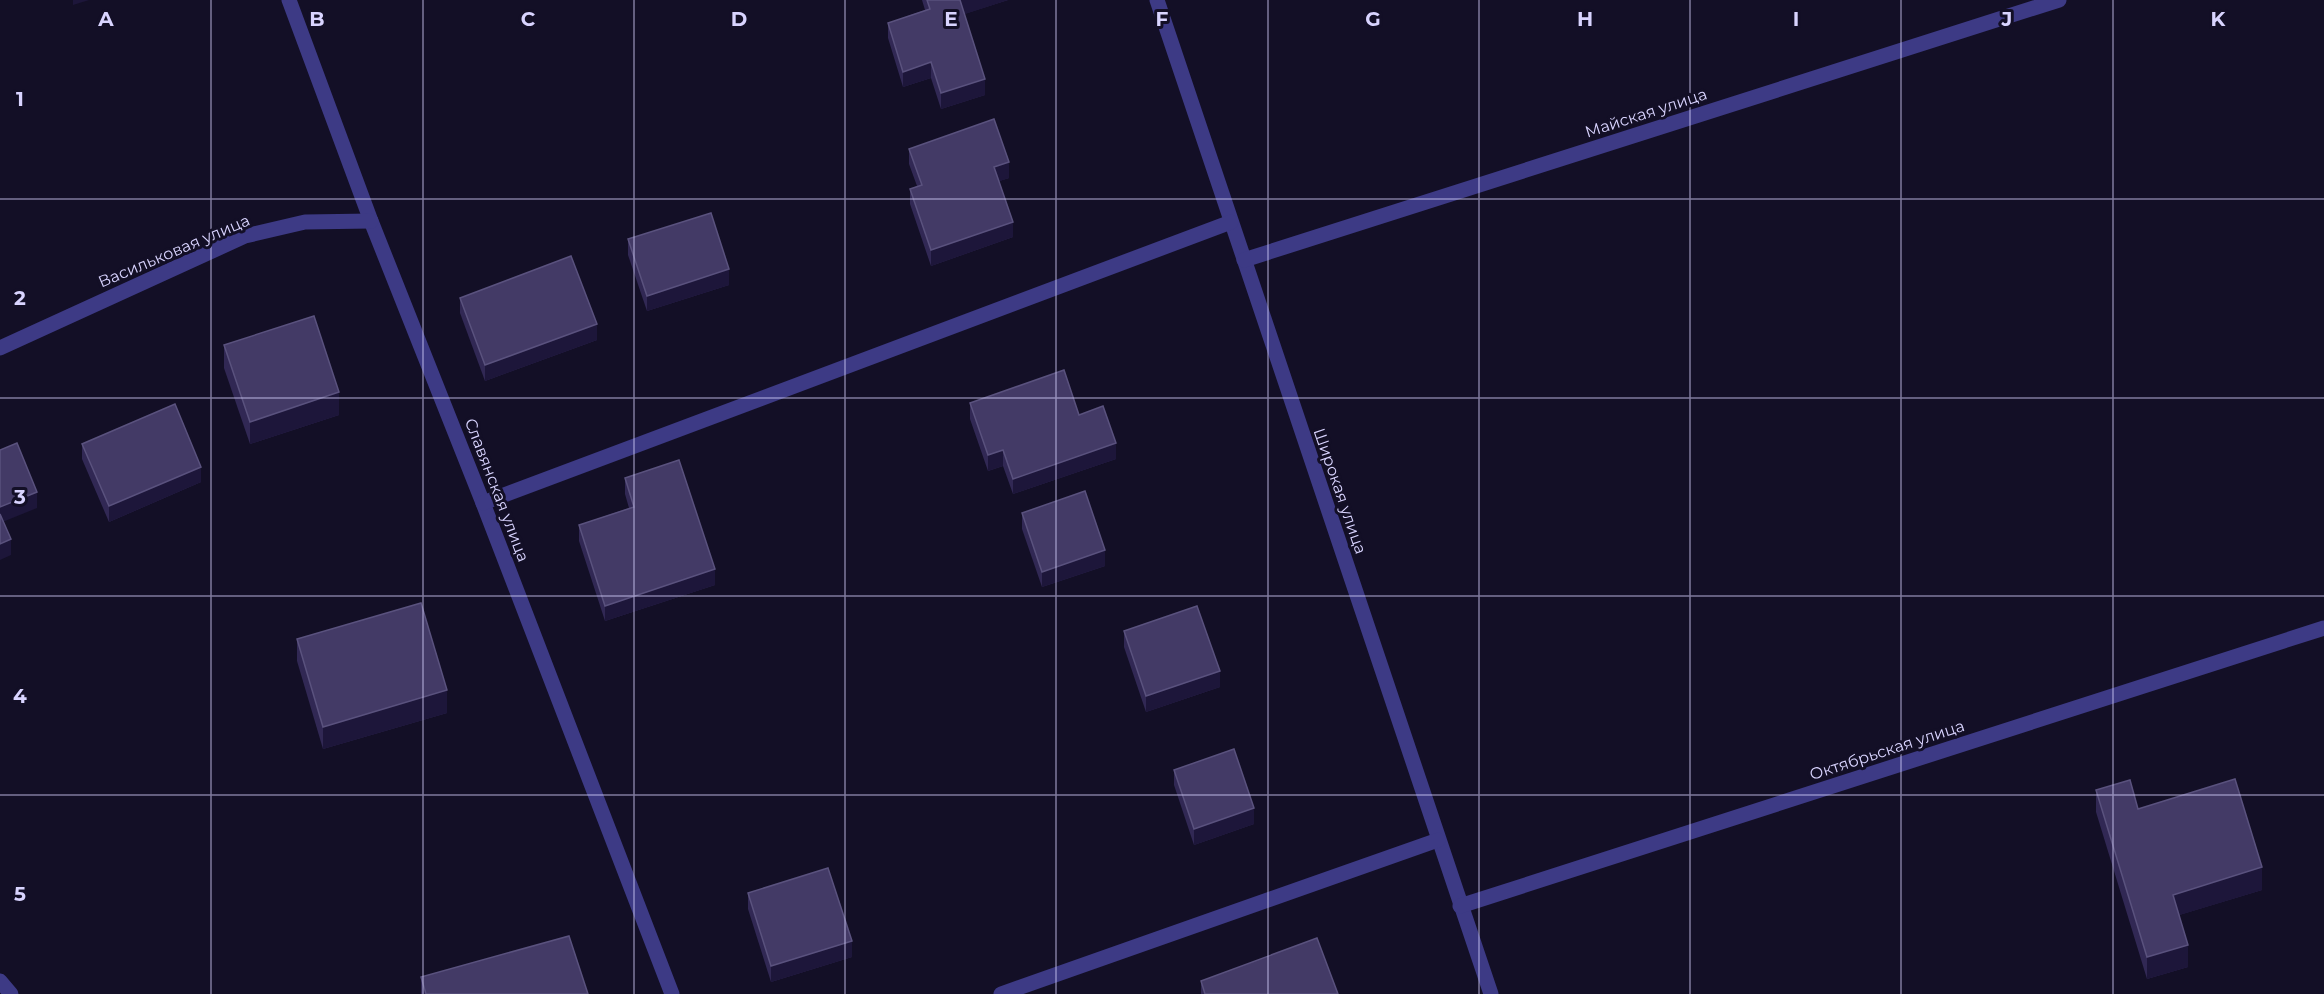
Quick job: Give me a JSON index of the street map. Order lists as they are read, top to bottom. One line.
{"streets":{"street":["Майская улица","Васильковая улица","Славянская улица","Широкая улица","Октябрьская улица"]},"crossings":[["Майская улица","Широкая улица"],["Васильковая улица","Славянская улица"],["Широкая улица","Октябрьская улица"]],"grid":{"columns":["A","B","C","D","E","F","G","H","I","J","K"],"rows":["1","2","3","4","5"]}}
